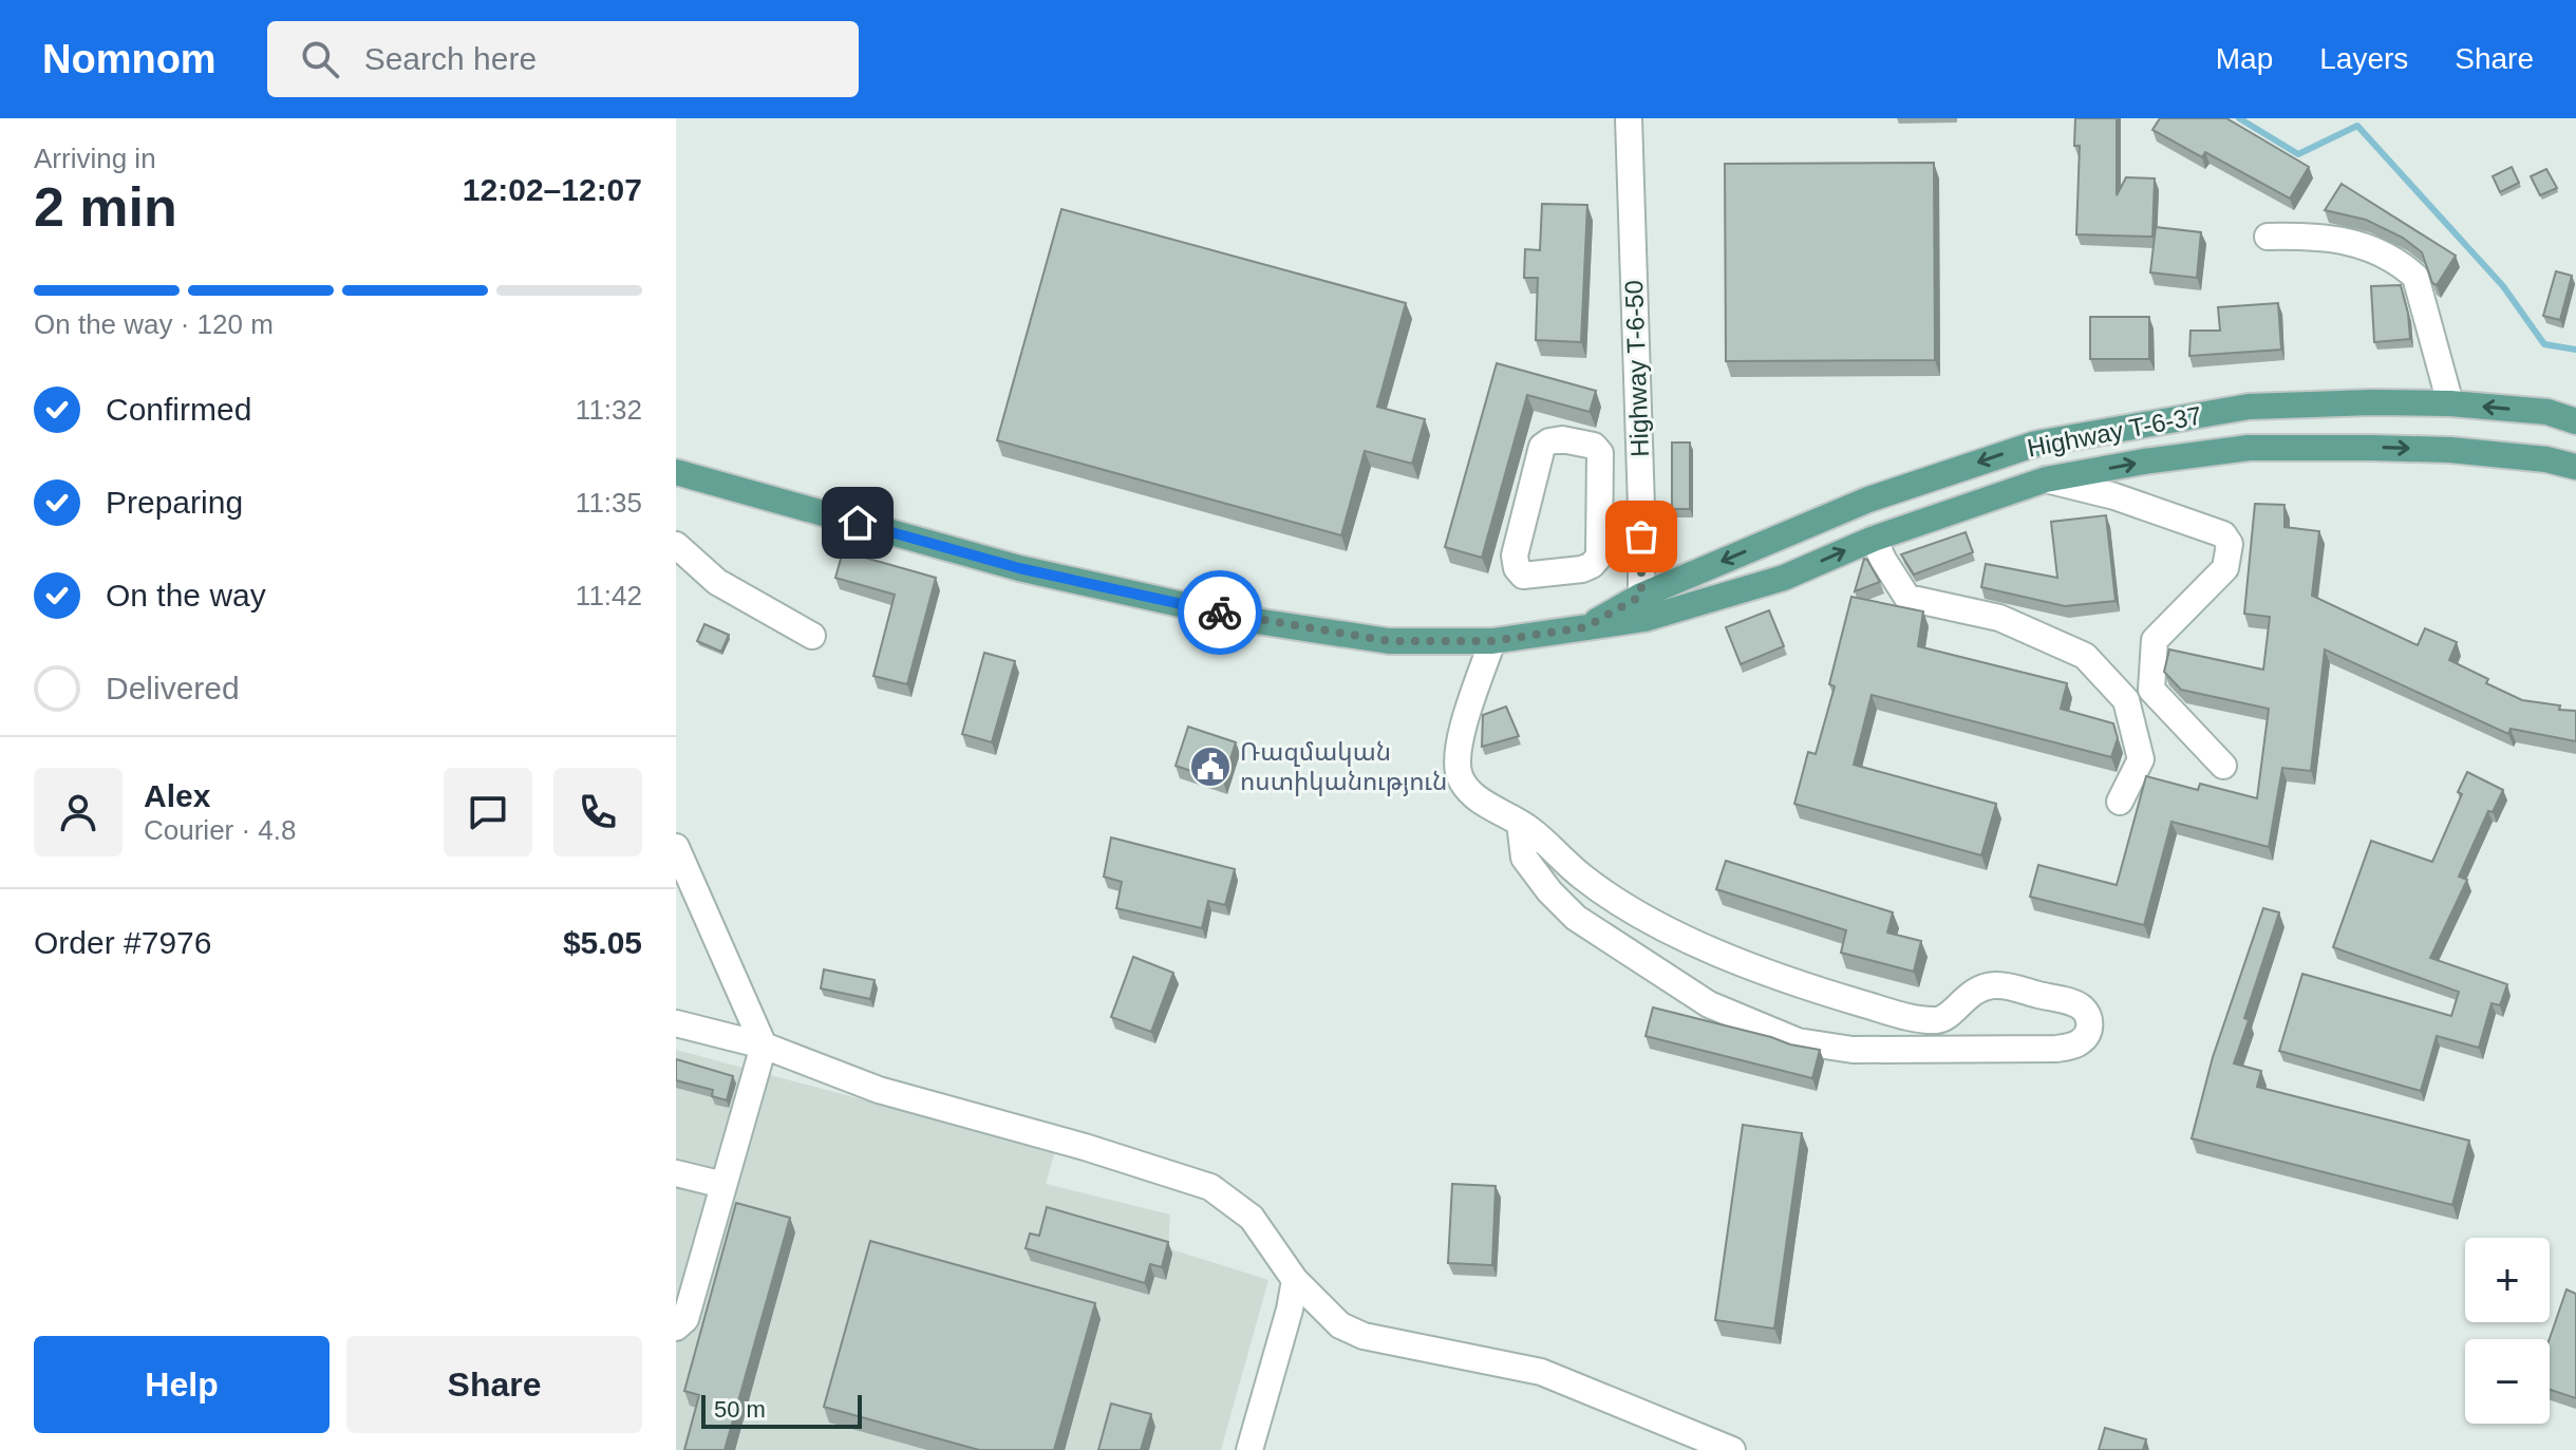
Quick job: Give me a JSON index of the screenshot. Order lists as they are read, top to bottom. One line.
{"streets":{"main road":["Highway T-6-37"],"street":["Highway T-6-50"]},"crossings":[["Highway T-6-50","Highway T-6-37"]],"places":{"public building":["Ռազմական ոստիկանություն"]},"scale_bar":"50 m","page":{"header":"Nomnom","search":"Search here","nav":["Map","Layers","Share"],"heading":["2 min","Arriving in","12:02–12:07"],"panel":["Alex","Courier · 4.8","Order #7976","$5.05"],"bar":"On the way · 120 m","list":[["Confirmed","11:32"],["Preparing","11:35"],["On the way","11:42"],"Delivered"],"map_buttons":["+","−"],"buttons":["Help","Share"],"scale":"50 m"}}
